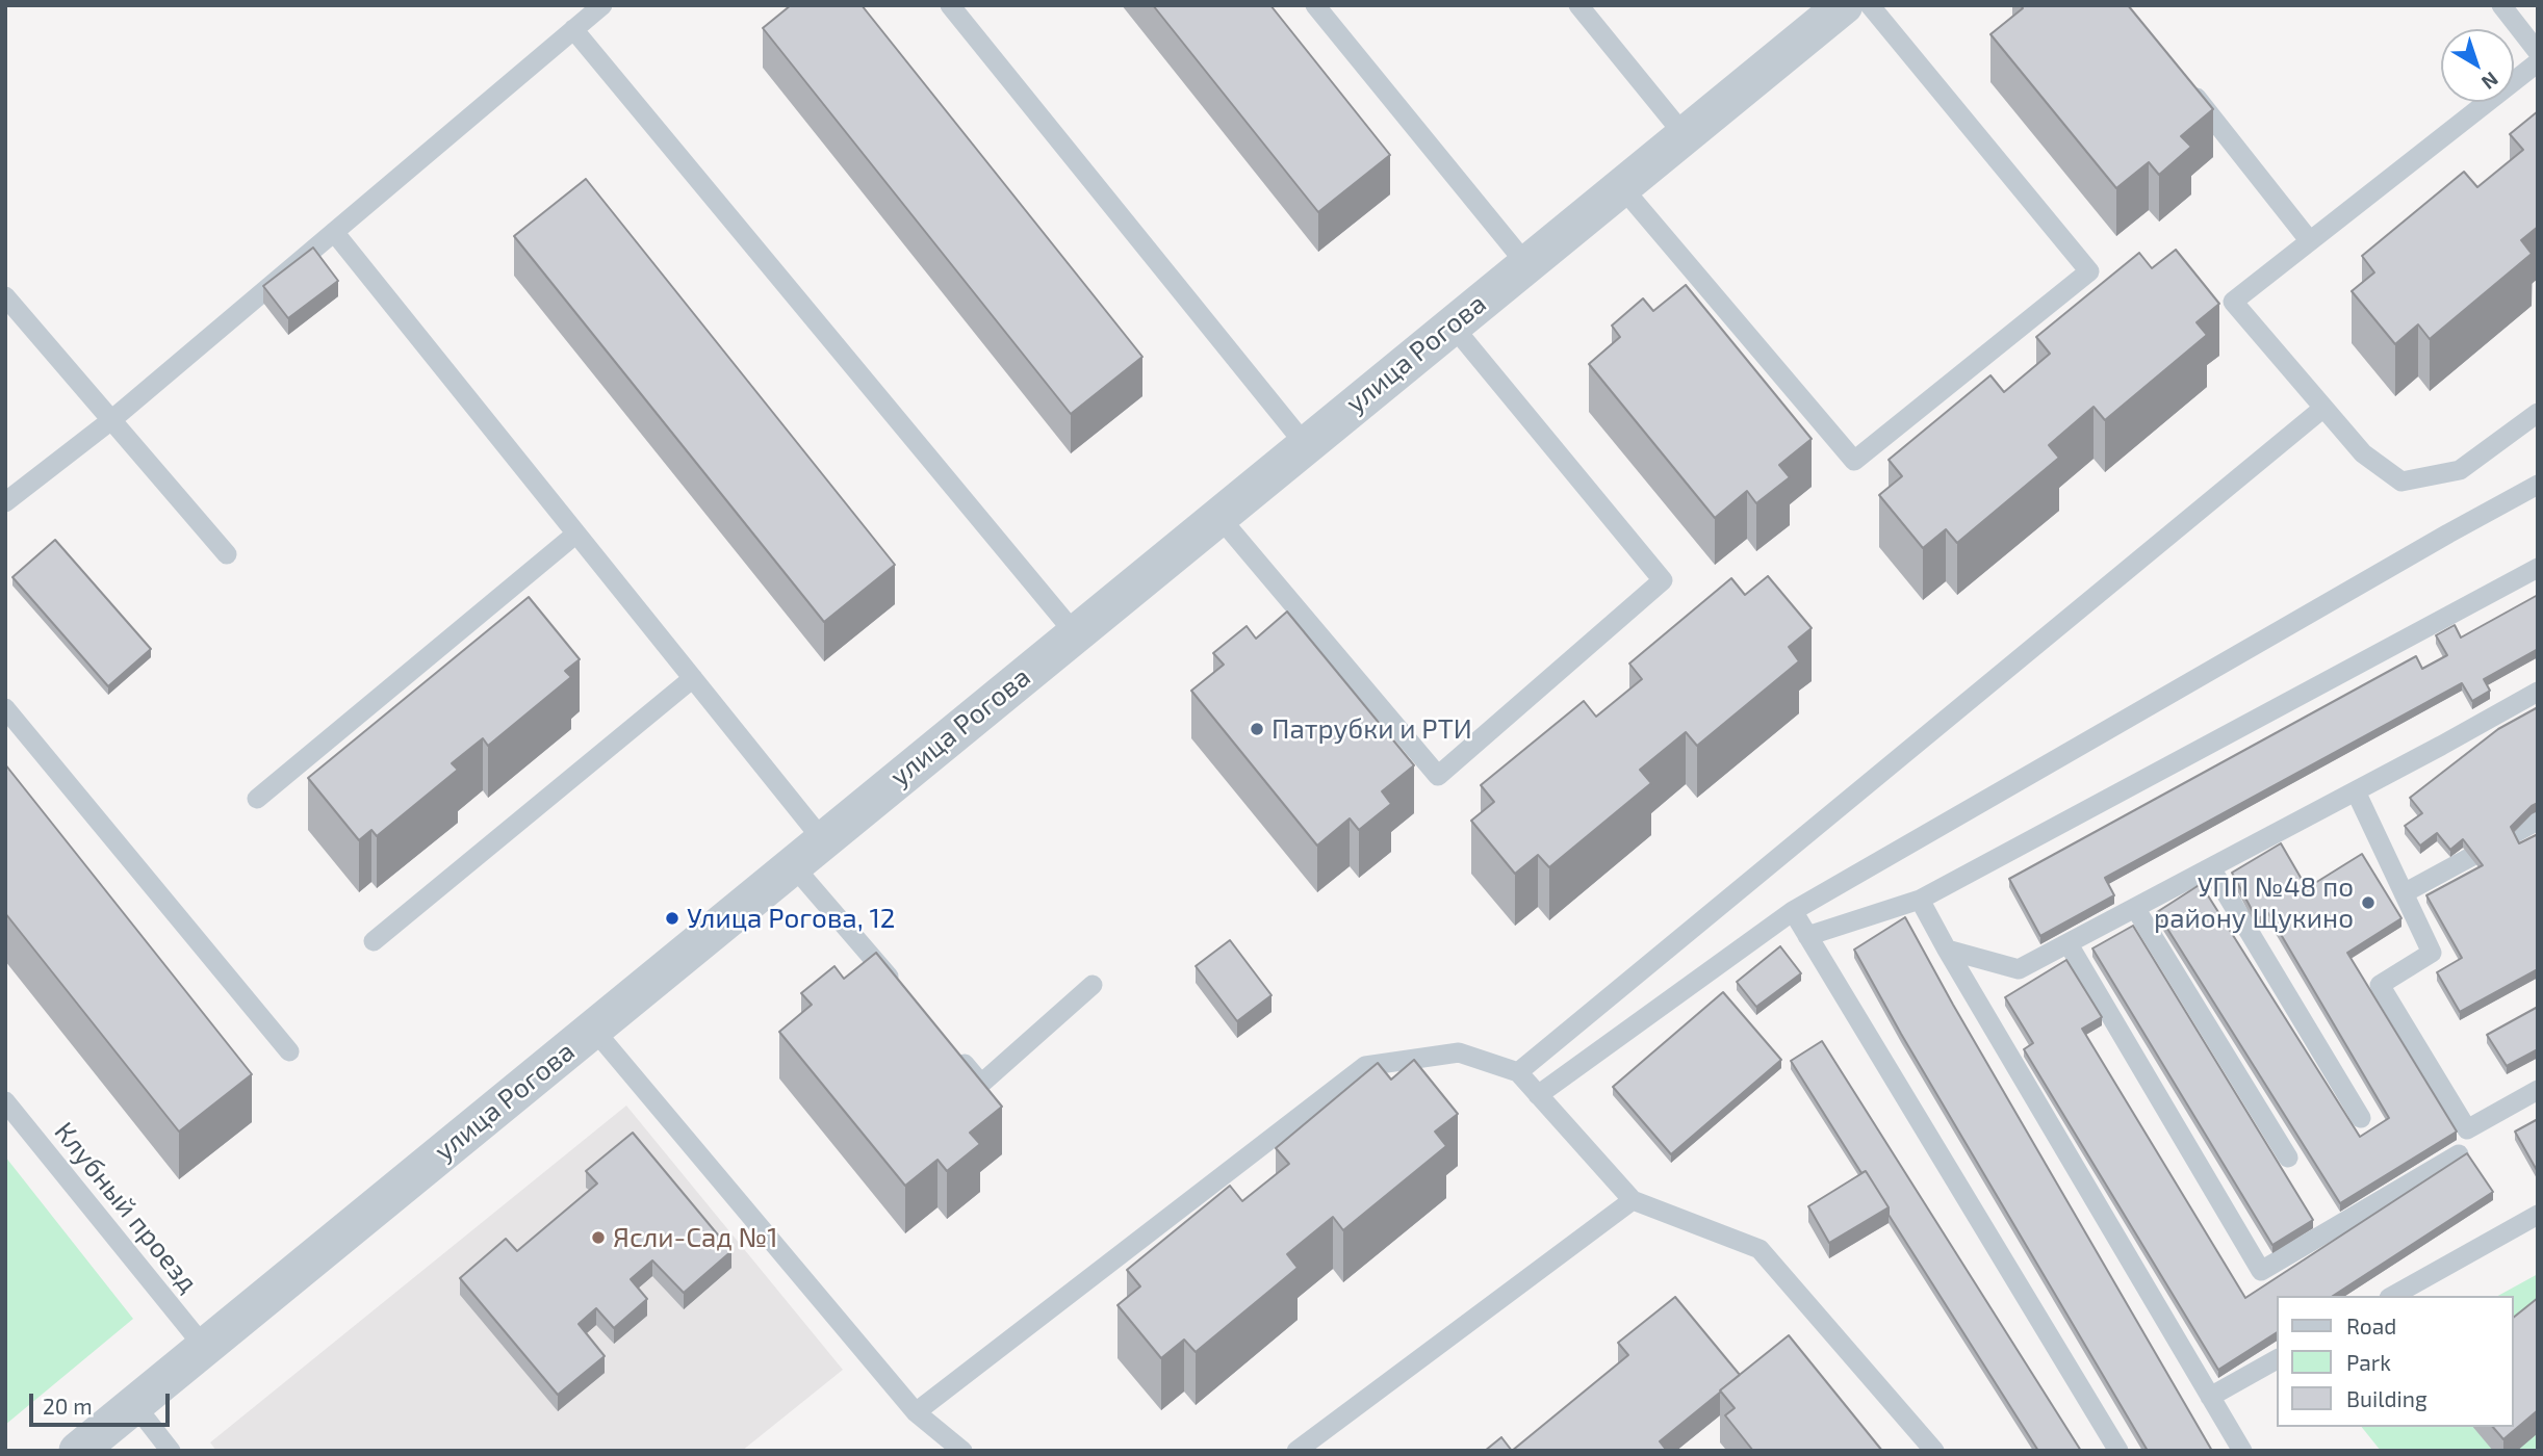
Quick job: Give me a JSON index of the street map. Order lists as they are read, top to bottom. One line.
{"streets":{"street":["улица Рогова"],"lane":["Клубный проезд"]},"crossings":[["улица Рогова","Клубный проезд"]],"places":["Патрубки и РТИ","УПП №48 по району Щукино","Улица Рогова, 12","Ясли-Сад №1"],"legend":["Road","Park","Building"],"scale_bar":"20 m","north":"bottom right"}
